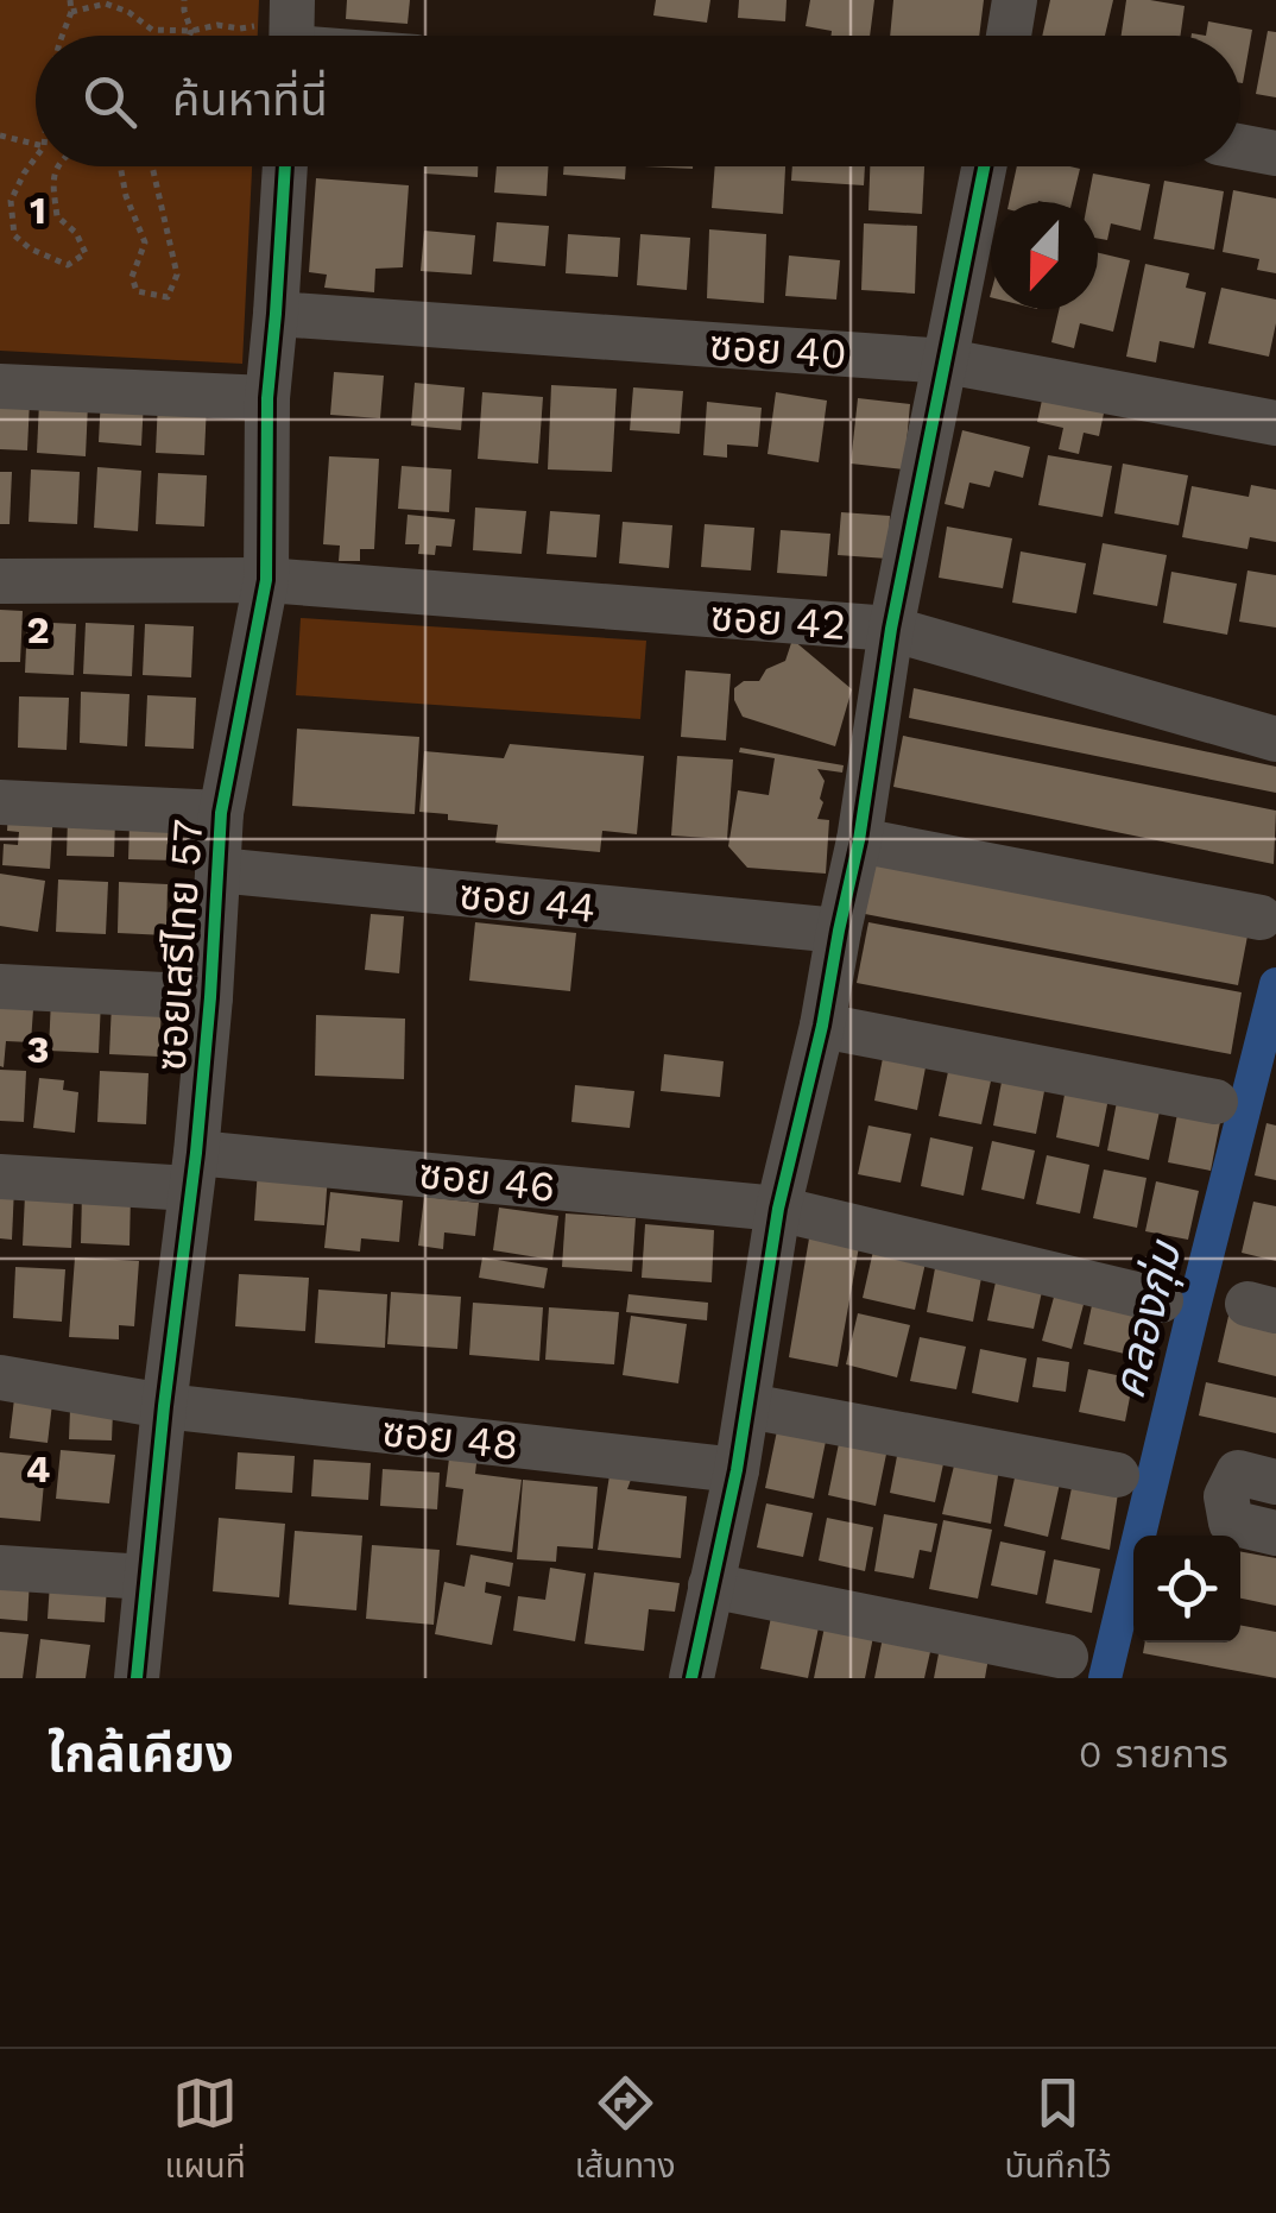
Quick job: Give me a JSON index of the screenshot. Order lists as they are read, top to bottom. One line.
{"streets":{"street":["ซอย 40","ซอย 42","ซอย 44","ซอยเสรีไทย 57","ซอย 46","ซอย 48"]},"crossings":[["ซอย 40","ซอยเสรีไทย 57"],["ซอย 42","ซอยเสรีไทย 57"],["ซอย 44","ซอยเสรีไทย 57"],["ซอยเสรีไทย 57","ซอย 46"],["ซอยเสรีไทย 57","ซอย 48"]],"water":["คลองกุ่ม"],"north":"bottom","page":{"search":"ค้นหาที่นี่","heading":["ใกล้เคียง","0 รายการ"],"nav":["แผนที่","เส้นทาง","บันทึกไว้"]},"grid":{"rows":["1","2","3","4"]}}
